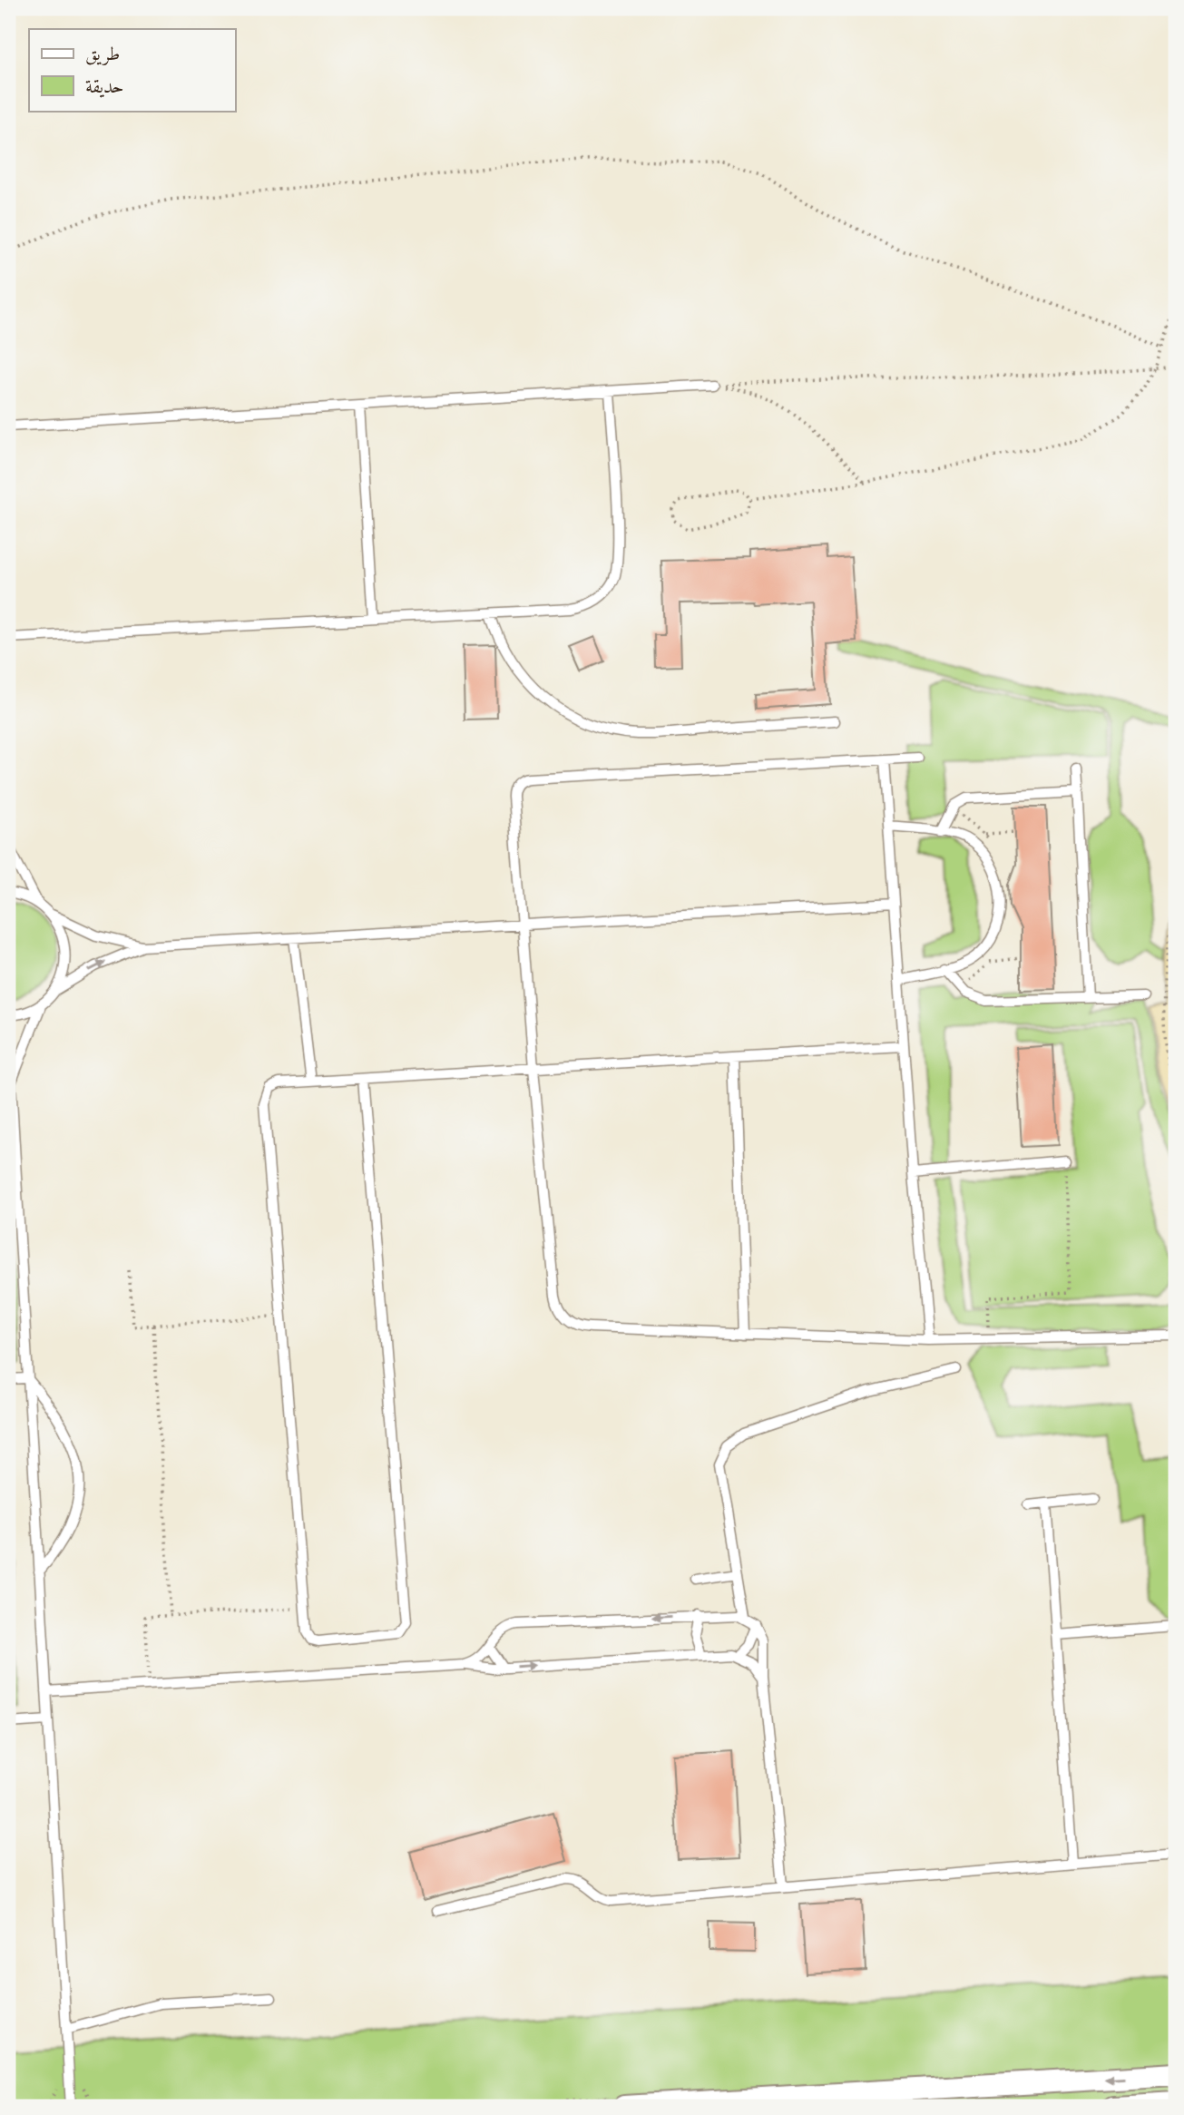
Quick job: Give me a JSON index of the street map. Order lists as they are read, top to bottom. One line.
{"legend":["طريق","حديقة"]}
